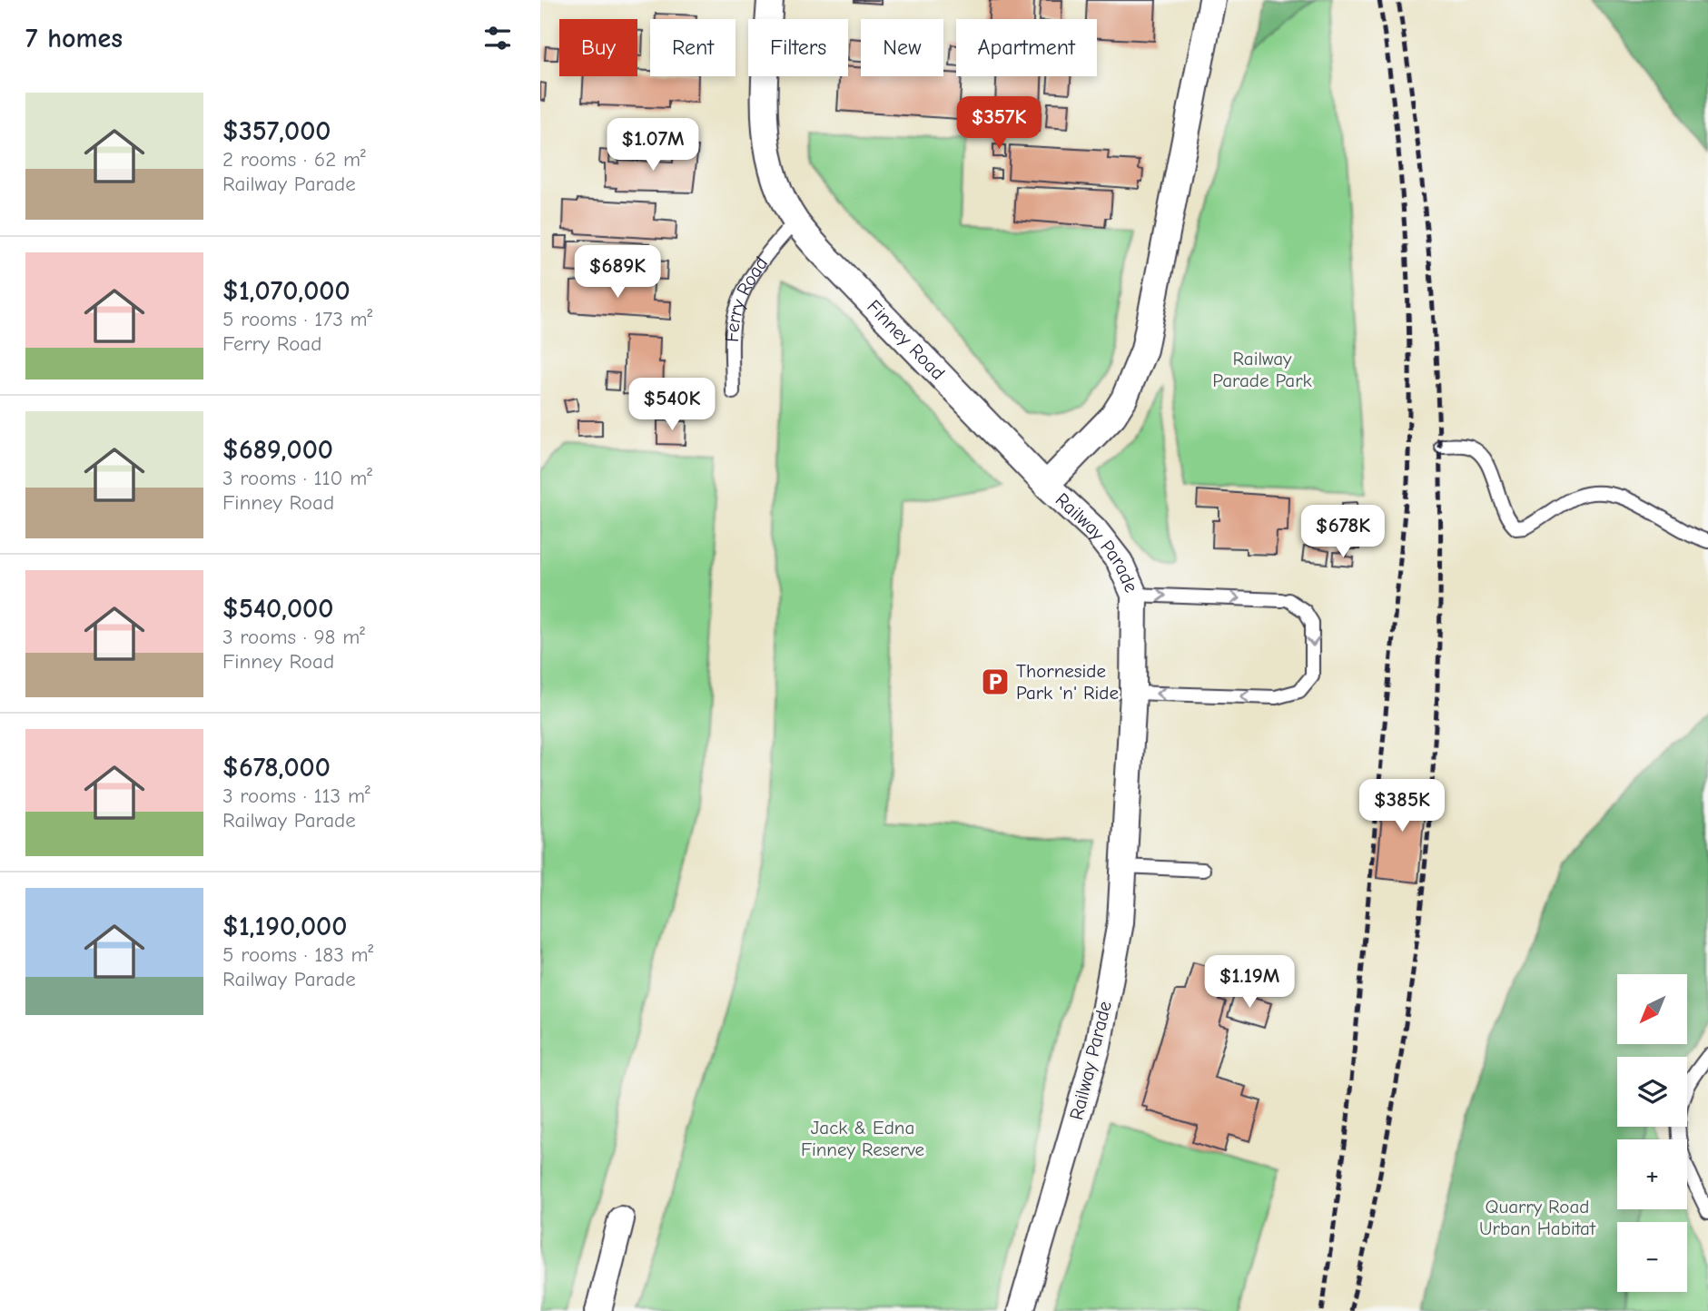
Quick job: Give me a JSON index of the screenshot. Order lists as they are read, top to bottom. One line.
{"streets":{"street":["Finney Road","Railway Parade"],"lane":["Ferry Road"]},"crossings":[["Ferry Road","Finney Road"],["Finney Road","Railway Parade"]],"parks":["Railway Parade Park","Jack & Edna Finney Reserve","Quarry Road Urban Habitat"],"places":{"parking":["Thorneside Park 'n' Ride"]},"north":"bottom left","page":{"heading":"7 homes","chip":["Buy","Rent","Filters","New","Apartment"],"list":[{"name":"$357,000","note":"2 rooms · 62 m² · Railway Parade"},{"name":"$1,070,000","note":"5 rooms · 173 m² · Ferry Road"},{"name":"$689,000","note":"3 rooms · 110 m² · Finney Road"},{"name":"$540,000","note":"3 rooms · 98 m² · Finney Road"},{"name":"$678,000","note":"3 rooms · 113 m² · Railway Parade"},{"name":"$1,190,000","note":"5 rooms · 183 m² · Railway Parade"}],"price":["$357K","$1.07M","$689K","$540K","$678K","$385K","$1.19M"],"map_buttons":["+","−"]}}
